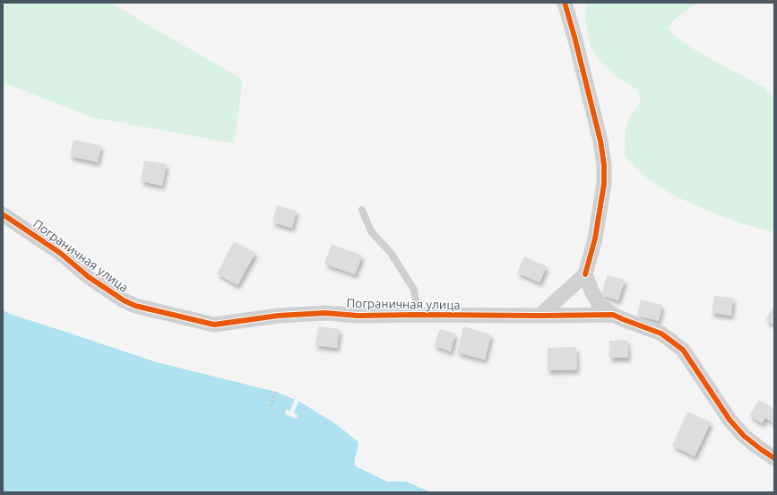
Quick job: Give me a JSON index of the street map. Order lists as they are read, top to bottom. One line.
{"streets":{"street":["Пограничная улица"]}}
